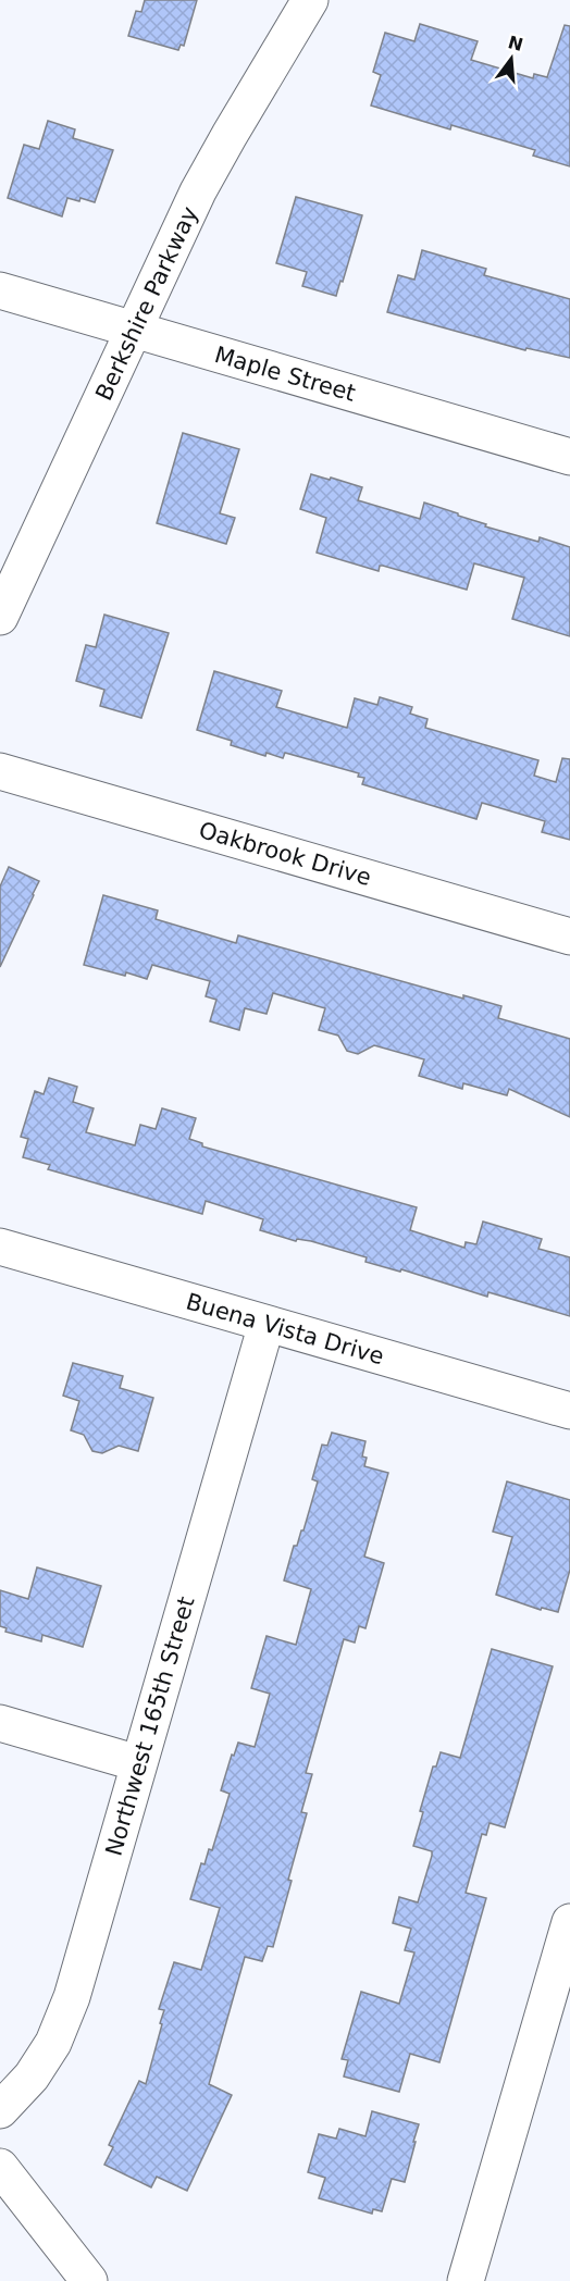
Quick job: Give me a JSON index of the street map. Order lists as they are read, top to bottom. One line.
{"streets":{"street":["Berkshire Parkway","Maple Street","Oakbrook Drive","Buena Vista Drive","Northwest 165th Street"]},"crossings":[["Berkshire Parkway","Maple Street"],["Buena Vista Drive","Northwest 165th Street"]],"north":"top"}
